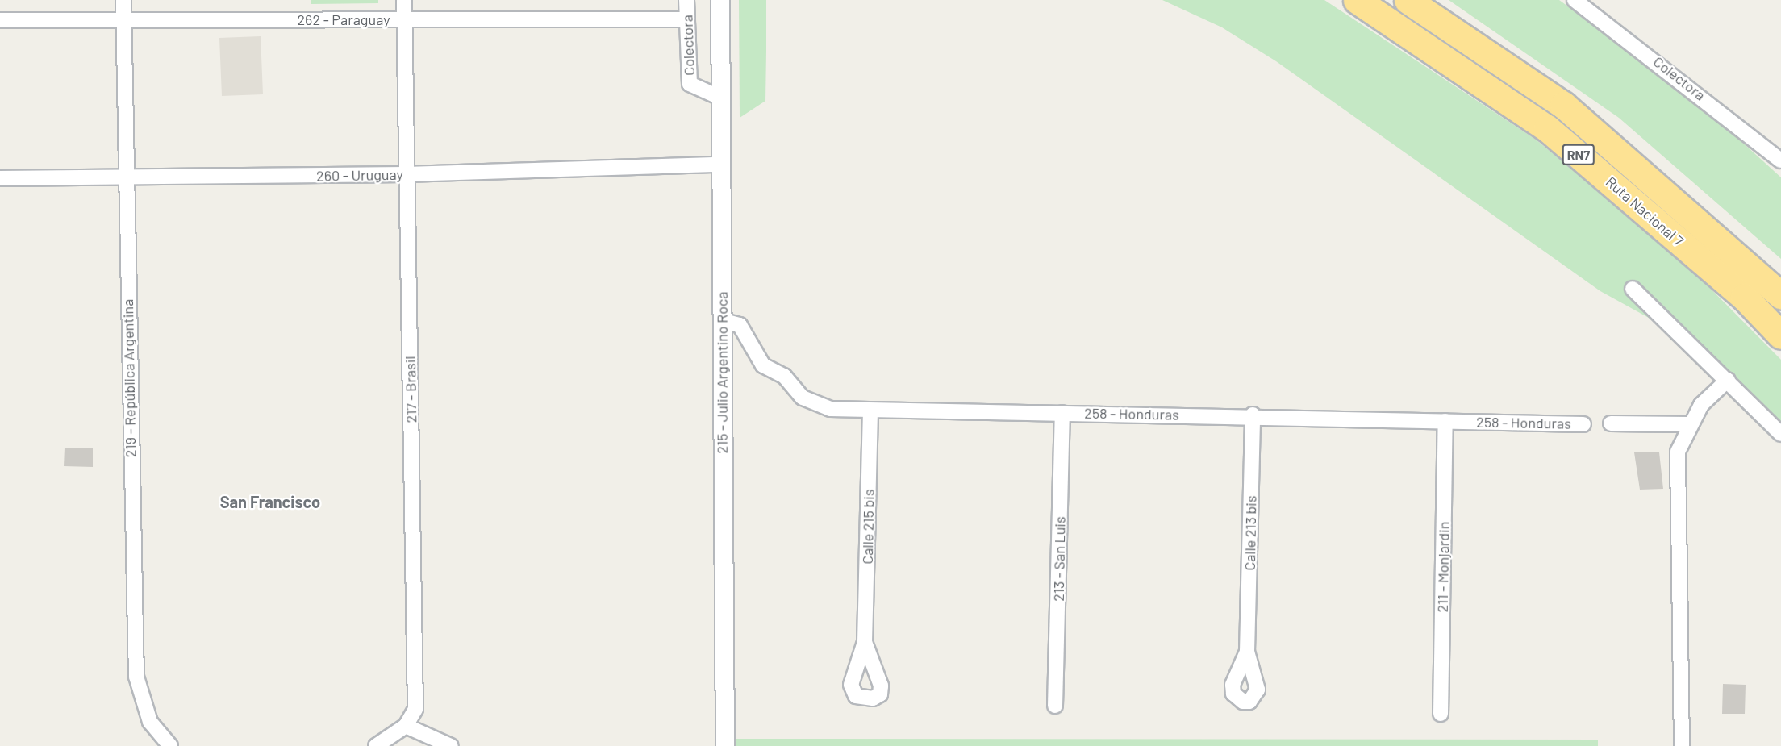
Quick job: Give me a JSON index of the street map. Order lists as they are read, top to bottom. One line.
{"streets":{"highway":["RN7","Ruta Nacional 7"],"street":["262 - Paraguay","Colectora","260 - Uruguay","215 - Julio Argentino Roca","219 - República Argentina","217 - Brasil","258 - Honduras","Calle 215 bis","Calle 213 bis","213 - San Luis","211 - Monjardin"]},"crossings":[["262 - Paraguay","Colectora"],["262 - Paraguay","219 - República Argentina"],["262 - Paraguay","217 - Brasil"],["Colectora","215 - Julio Argentino Roca"],["260 - Uruguay","215 - Julio Argentino Roca"],["260 - Uruguay","219 - República Argentina"],["260 - Uruguay","217 - Brasil"],["215 - Julio Argentino Roca","258 - Honduras"],["258 - Honduras","Calle 215 bis"],["258 - Honduras","Calle 213 bis"],["258 - Honduras","213 - San Luis"],["258 - Honduras","211 - Monjardin"]],"districts":["San Francisco"]}
